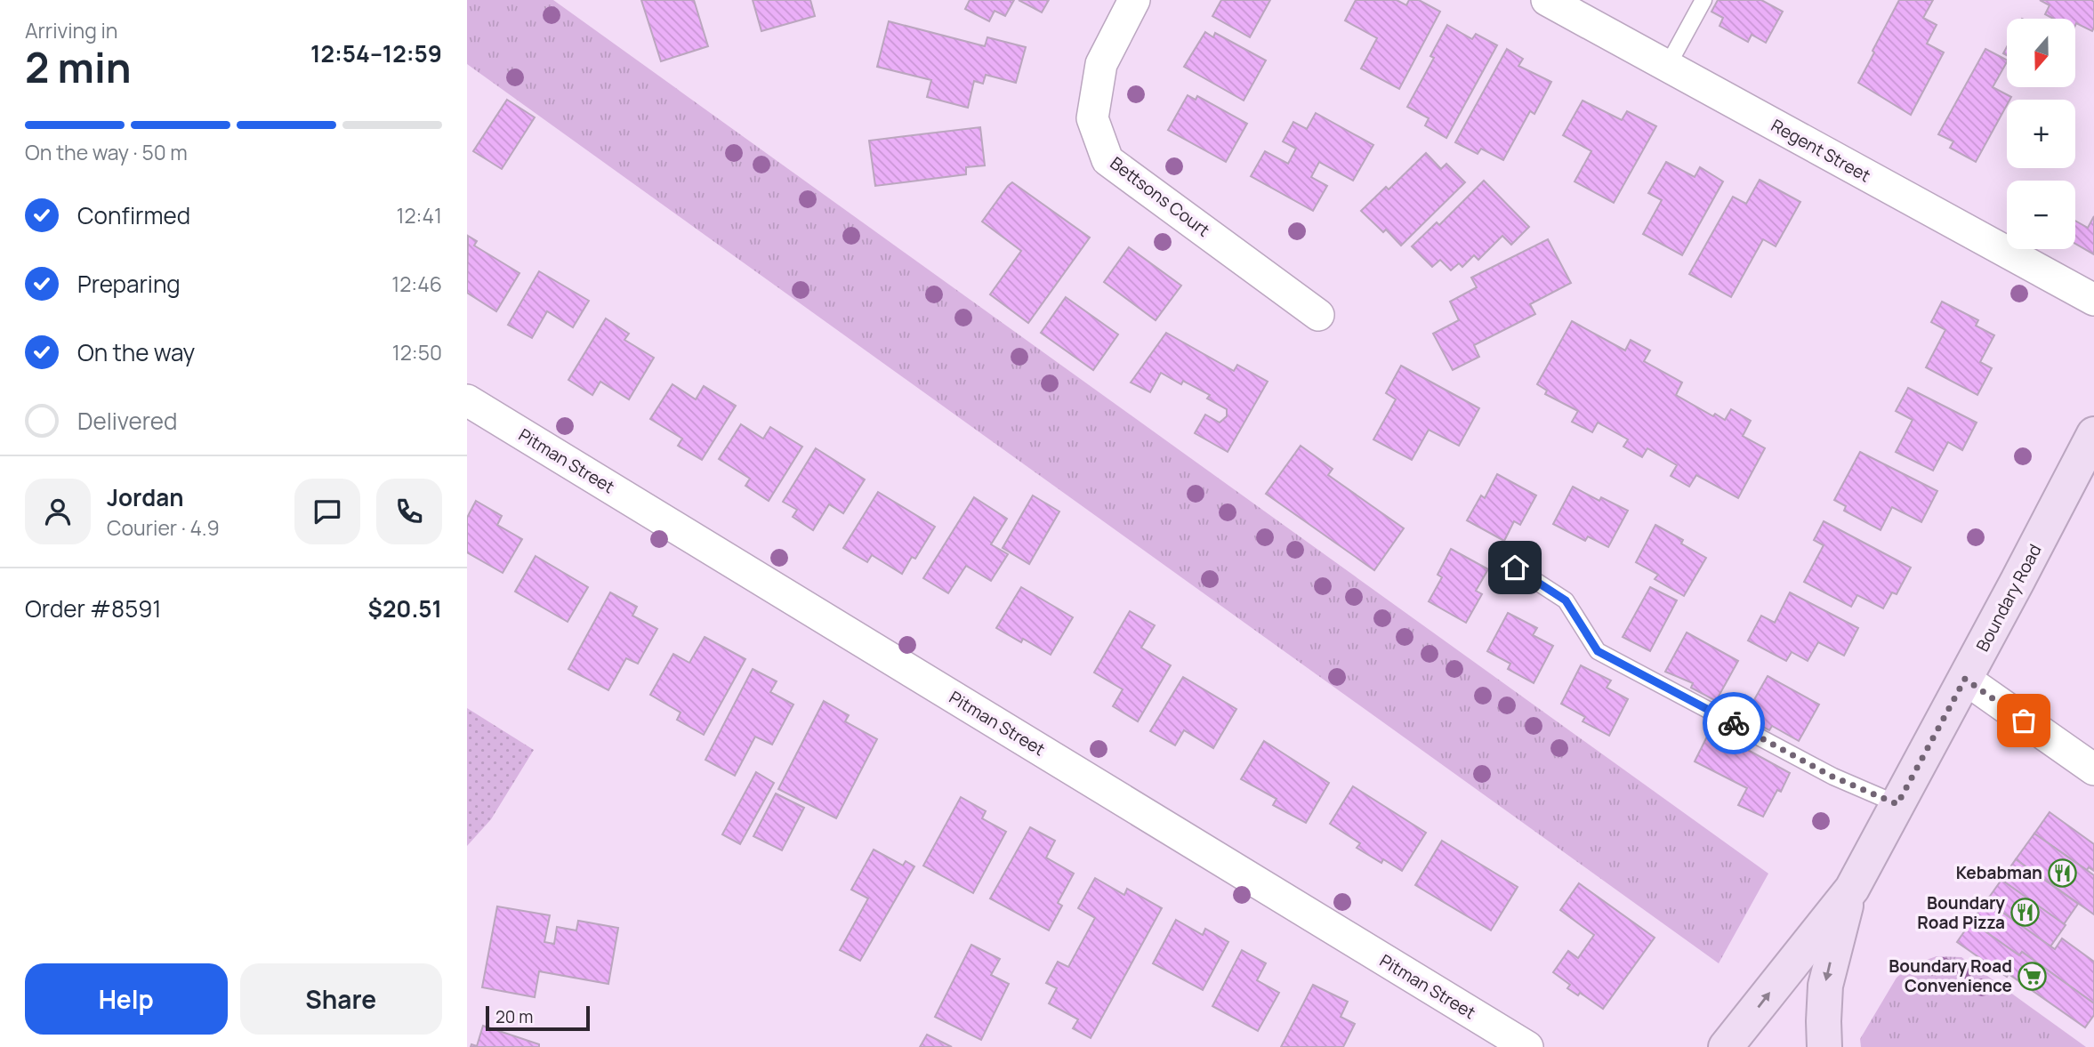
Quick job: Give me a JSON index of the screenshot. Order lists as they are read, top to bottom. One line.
{"streets":{"main road":["Boundary Road"],"street":["Regent Street","Bettsons Court","Pitman Street"]},"places":{"restaurant":["Kebabman","Boundary Road Pizza"],"supermarket":["Boundary Road Convenience"]},"scale_bar":"20 m","north":"bottom","page":{"heading":["2 min","Arriving in","12:54–12:59"],"panel":["Jordan","Courier · 4.9","Order #8591","$20.51"],"map_buttons":["+","−"],"bar":"On the way · 50 m","list":[["Confirmed","12:41"],["Preparing","12:46"],["On the way","12:50"],"Delivered"],"buttons":["Help","Share"],"scale":"20 m"}}
